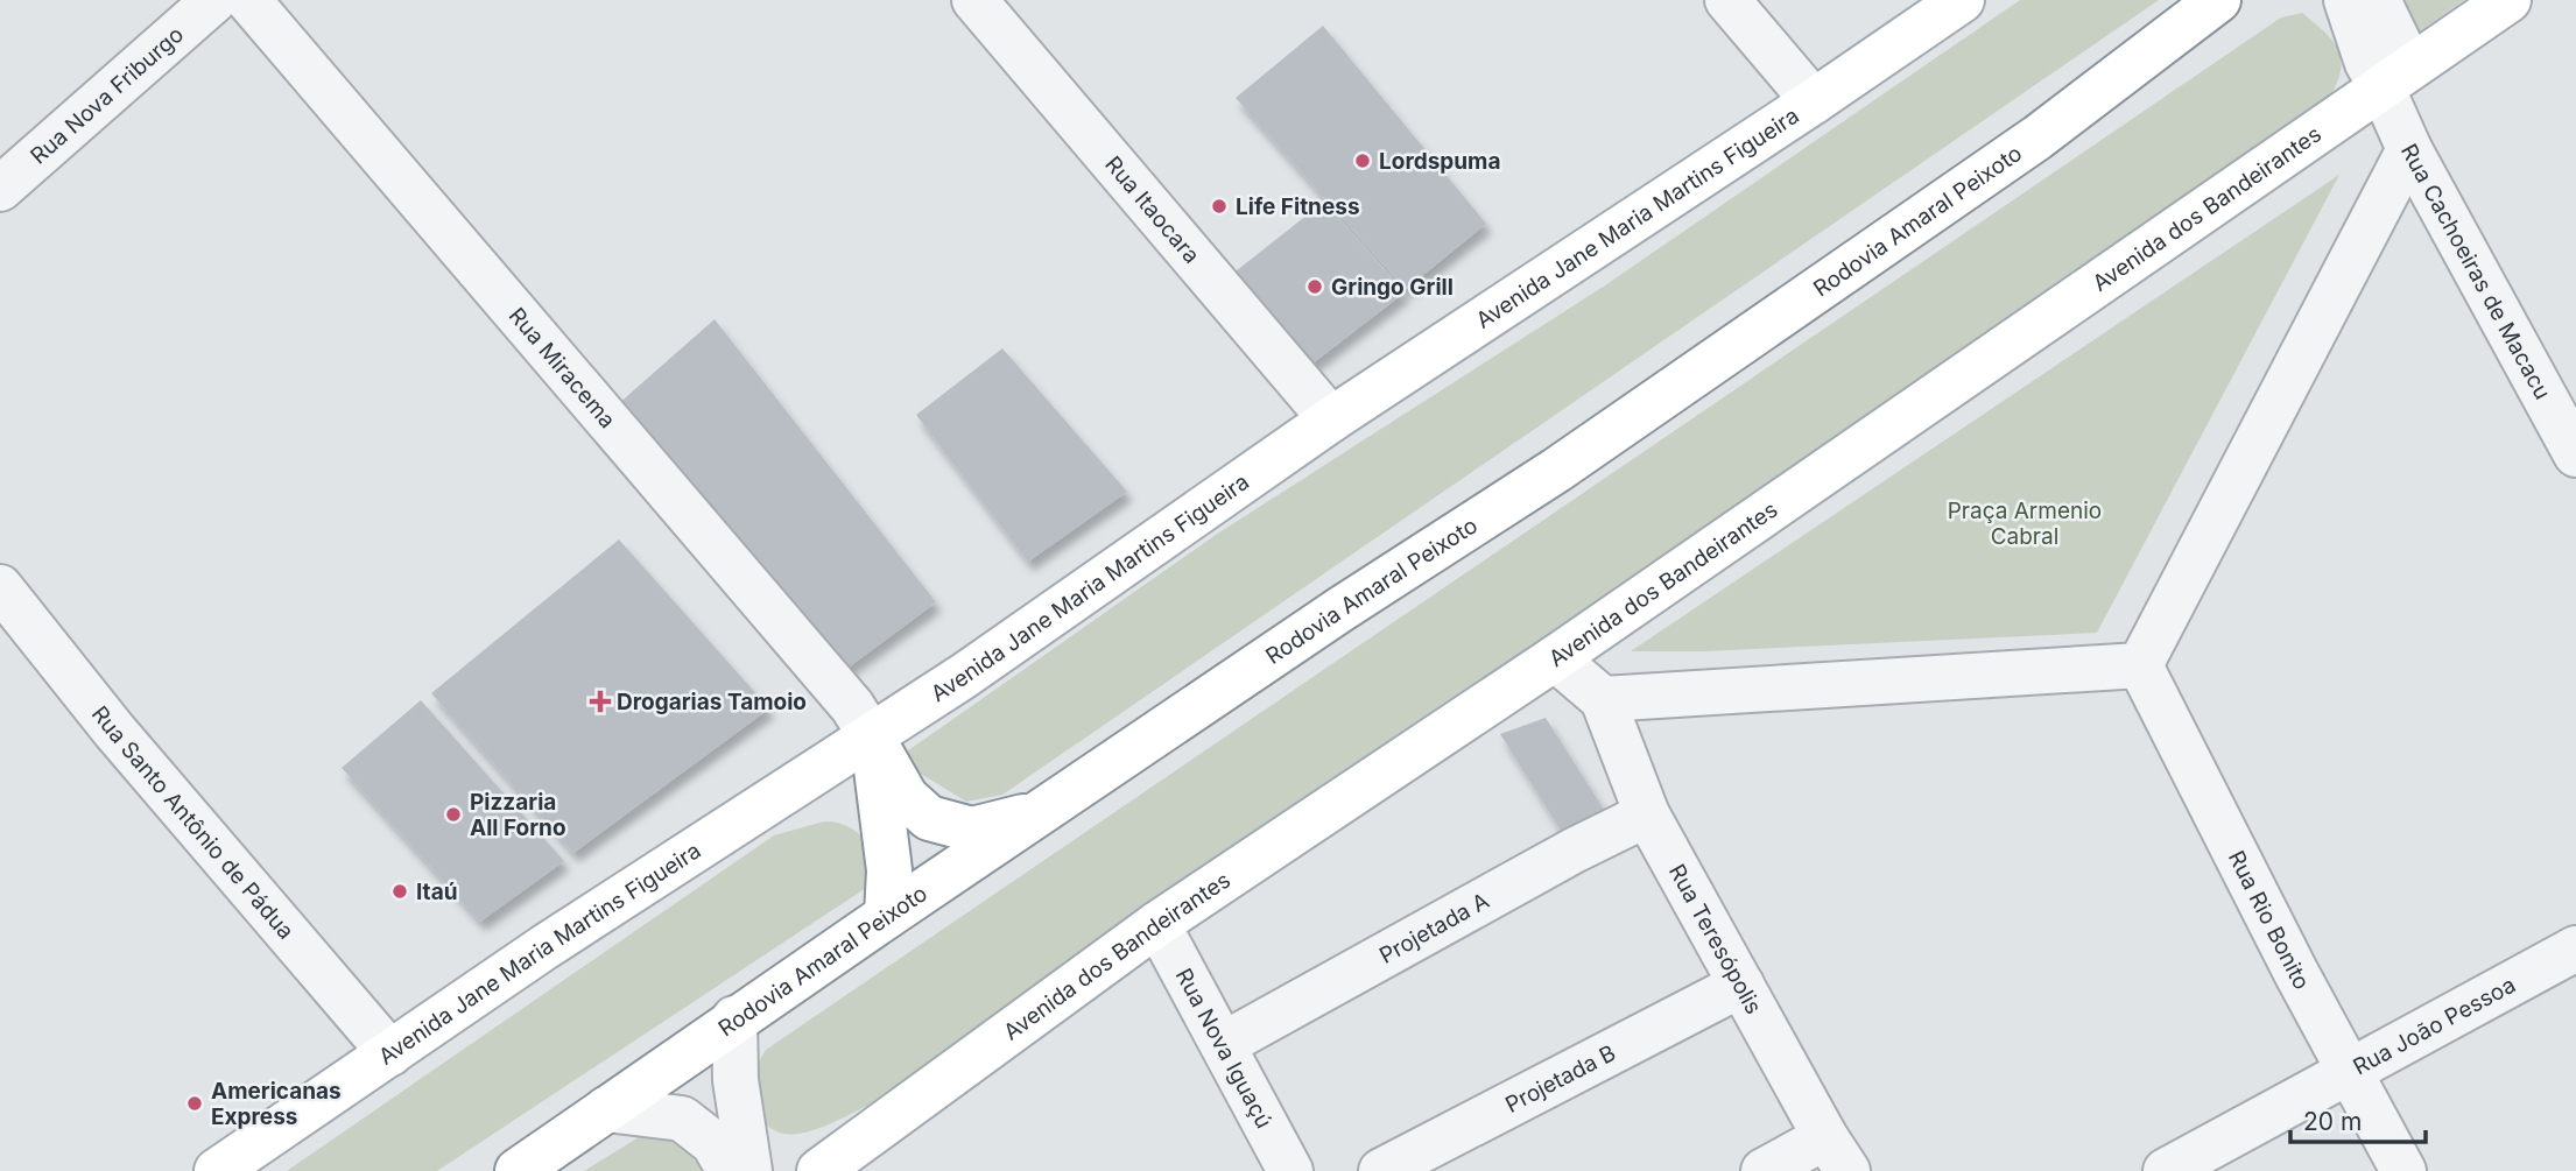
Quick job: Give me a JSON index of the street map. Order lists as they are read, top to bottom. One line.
{"streets":{"main road":["Avenida dos Bandeirantes","Avenida Jane Maria Martins Figueira","Rodovia Amaral Peixoto"],"street":["Rua Nova Friburgo","Rua Itaocara","Rua Cachoeiras de Macacu","Rua Miracema","Rua Santo Antônio de Pádua","Rua Rio Bonito","Projetada A","Rua Teresópolis","Rua João Pessoa","Rua Nova Iguaçú","Projetada B"]},"crossings":[["Rua Itaocara","Avenida Jane Maria Martins Figueira"],["Avenida dos Bandeirantes","Rua Cachoeiras de Macacu"],["Avenida dos Bandeirantes","Rua Nova Iguaçú"],["Avenida Jane Maria Martins Figueira","Rua Miracema"],["Avenida Jane Maria Martins Figueira","Rua Santo Antônio de Pádua"],["Rua Rio Bonito","Rua João Pessoa"],["Projetada A","Rua Teresópolis"],["Projetada A","Rua Nova Iguaçú"],["Rua Teresópolis","Projetada B"]],"parks":["Praça Armenio Cabral"],"places":{"other":["Lordspuma","Life Fitness","Gringo Grill","Pizzaria All Forno","Itaú","Americanas Express"],"health":["Drogarias Tamoio"]},"scale_bar":"20 m"}
